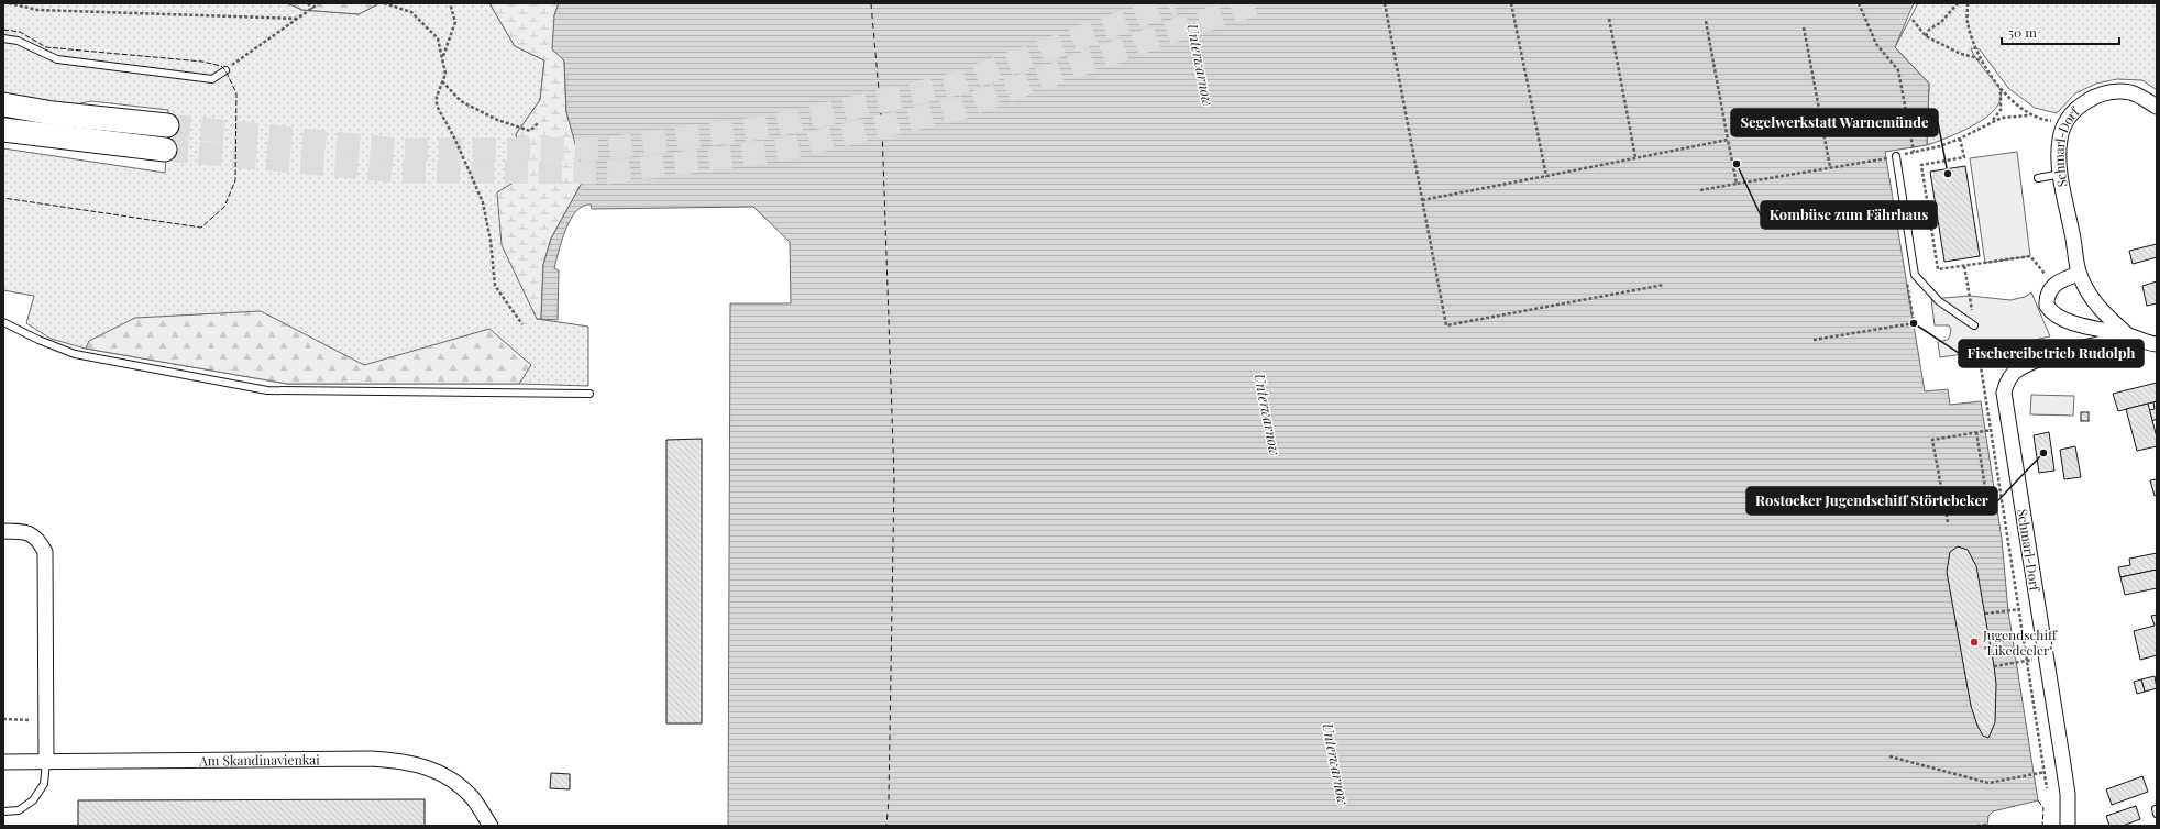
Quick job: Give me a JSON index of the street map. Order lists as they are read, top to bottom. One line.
{"streets":{"street":["Schmarl-Dorf","Am Skandinavienkai"]},"water":["Unterwarnow"],"places":["Kombüse zum Fährhaus","Segelwerkstatt Warnemünde","Fischereibetrieb Rudolph","Rostocker Jugendschiff Störtebeker","Jugendschiff \"Likedeeler\""],"scale_bar":"50 m"}
